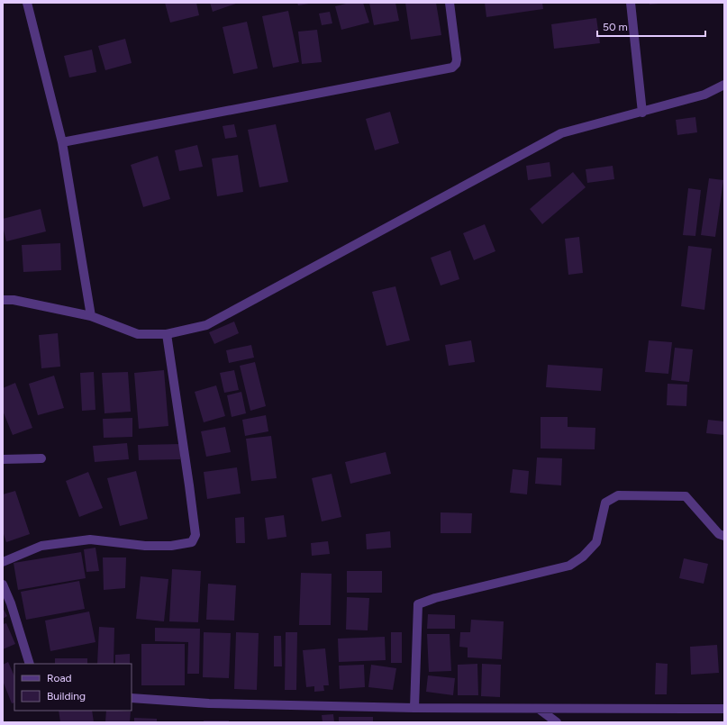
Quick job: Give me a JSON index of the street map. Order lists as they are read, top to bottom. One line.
{"legend":["Road","Building"],"scale_bar":"50 m"}
